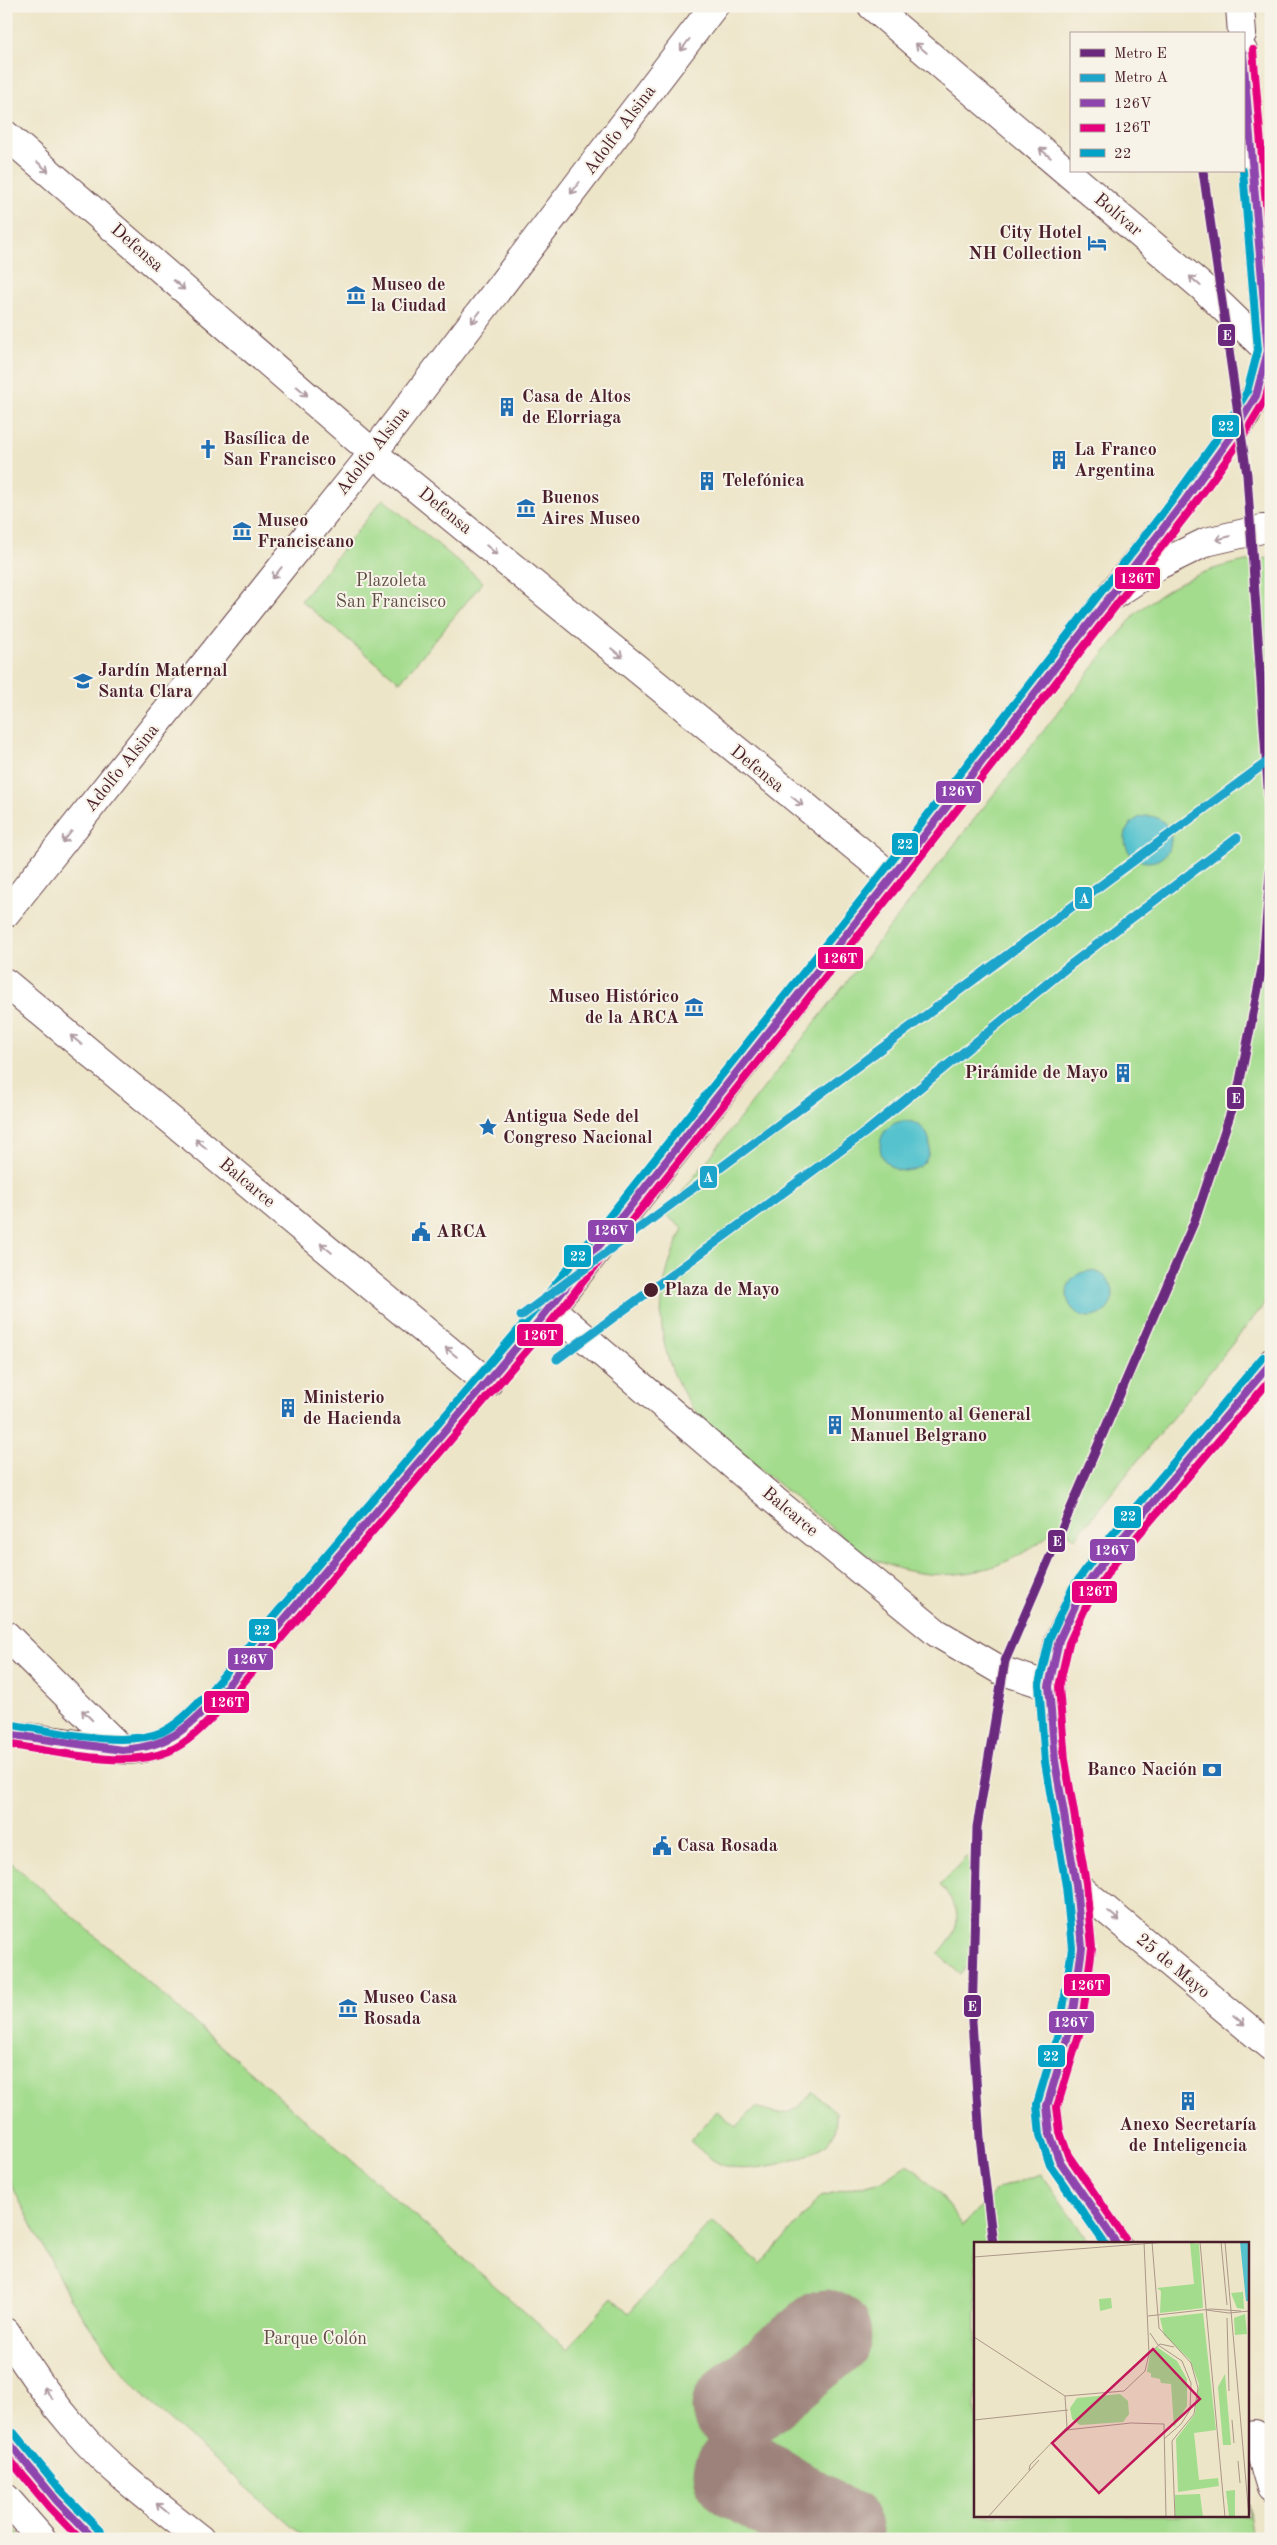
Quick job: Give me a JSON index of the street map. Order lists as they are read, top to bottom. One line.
{"streets":{"street":["Adolfo Alsina","Bolívar","Defensa","Balcarce","25 de Mayo"]},"crossings":[["Adolfo Alsina","Defensa"]],"one_way":["Adolfo Alsina","Bolívar","Defensa","Balcarce","25 de Mayo"],"parks":["Plazoleta San Francisco","Parque Colón"],"places":{"hotel":["City Hotel NH Collection"],"museum":["Museo de la Ciudad","Buenos Aires Museo","Museo Franciscano","Museo Histórico de la ARCA","Museo Casa Rosada"],"building":["Casa de Altos de Elorriaga","La Franco Argentina","Telefónica","Pirámide de Mayo","Ministerio de Hacienda","Monumento al General Manuel Belgrano","Anexo Secretaría de Inteligencia"],"church":["Basílica de San Francisco"],"school or university":["Jardín Maternal Santa Clara"],"place":["Antigua Sede del Congreso Nacional"],"public building":["ARCA","Casa Rosada"],"other":["Plaza de Mayo"],"bank":["Banco Nación"]},"lines":["transit line 126T","transit line 126V","metro line E","transit line 22","metro line A"],"legend":["Metro E","Metro A","126V","126T","22"]}
